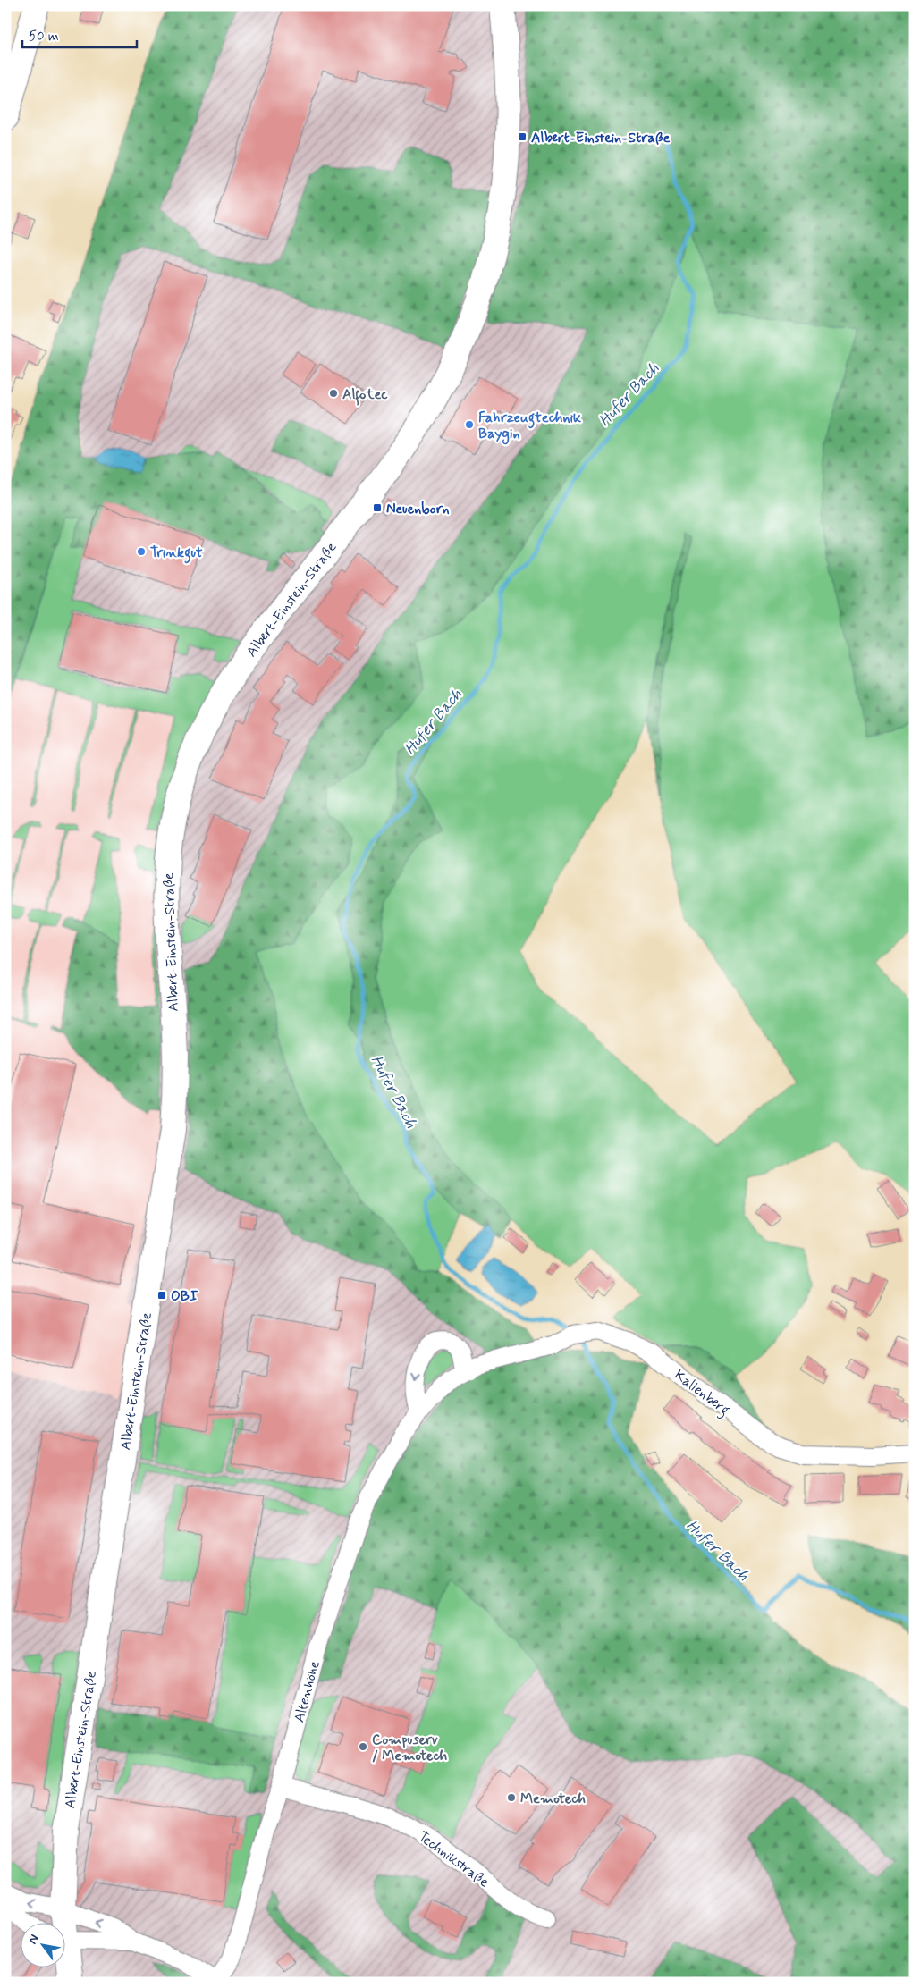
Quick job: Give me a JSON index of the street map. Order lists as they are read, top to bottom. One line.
{"streets":{"street":["Albert-Einstein-Straße","Kallenberg","Altenhöhe","Technikstraße"]},"crossings":[["Kallenberg","Altenhöhe"],["Altenhöhe","Technikstraße"]],"water":["Hufer Bach"],"places":{"transit":["Albert-Einstein-Straße","Neuenborn","OBI"],"other":["Alfotec","Fahrzeugtechnik Baygin","Trinkgut","Compuserv / Memotech","Memotech"]},"scale_bar":"50 m","north":"top left"}
